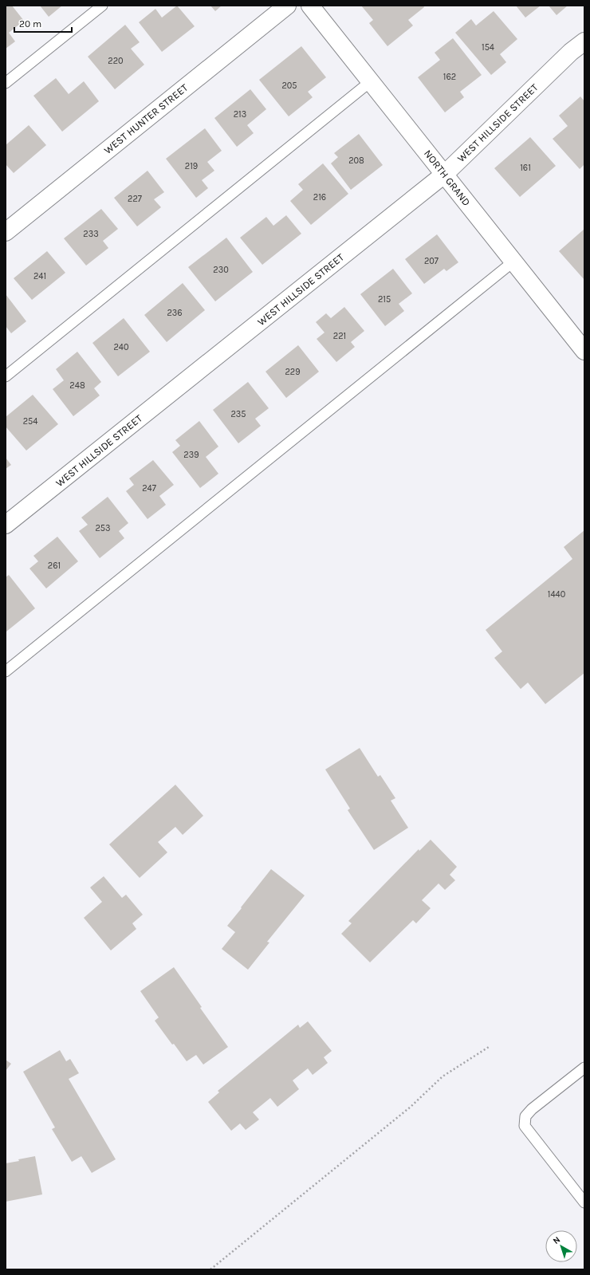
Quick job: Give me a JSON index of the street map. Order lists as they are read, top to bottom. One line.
{"streets":{"street":["WEST HUNTER STREET","WEST HILLSIDE STREET","NORTH GRAND"]},"crossings":[["WEST HILLSIDE STREET","NORTH GRAND"]],"house_numbers":["154","220","162","205","213","208","219","161","216","227","233","207","230","241","215","236","221","240","229","248","235","254","239","247","253","261","1440"],"scale_bar":"20 m","north":"top left"}
